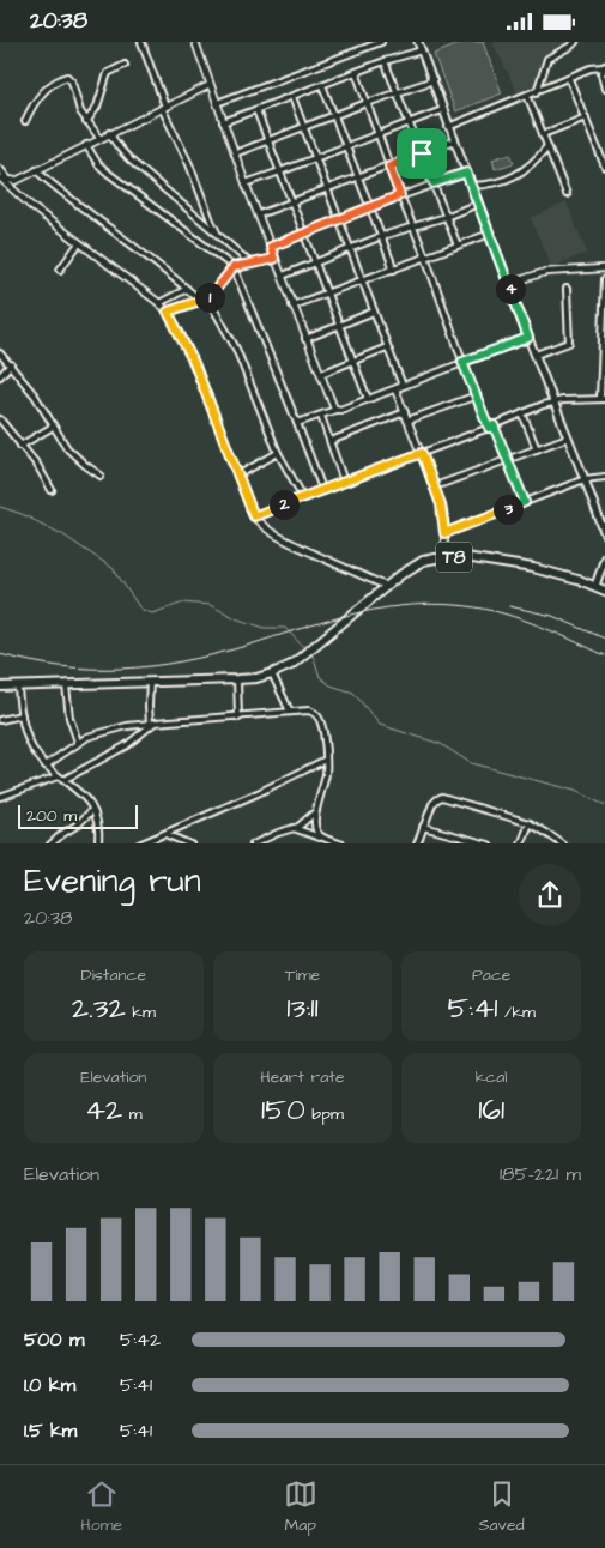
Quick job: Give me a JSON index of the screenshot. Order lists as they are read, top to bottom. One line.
{"streets":{"highway":["T8"]},"scale_bar":"200 m","page":{"status":"20:38","pins":["4","1","2","3"],"scale":"200 m","heading":["Evening run","20:38"],"stats":[["Distance","2.32 km"],["Time","13:11"],["Pace","5:41 /km"],["Elevation","42 m"],["Heart rate","150 bpm"],["kcal","161"]],"chart":["Elevation","185–221 m"],"list":[{"name":"500 m","note":"5:42"},{"name":"1.0 km","note":"5:41"},{"name":"1.5 km","note":"5:41"}],"tabs":["Home","Map","Saved"]}}
